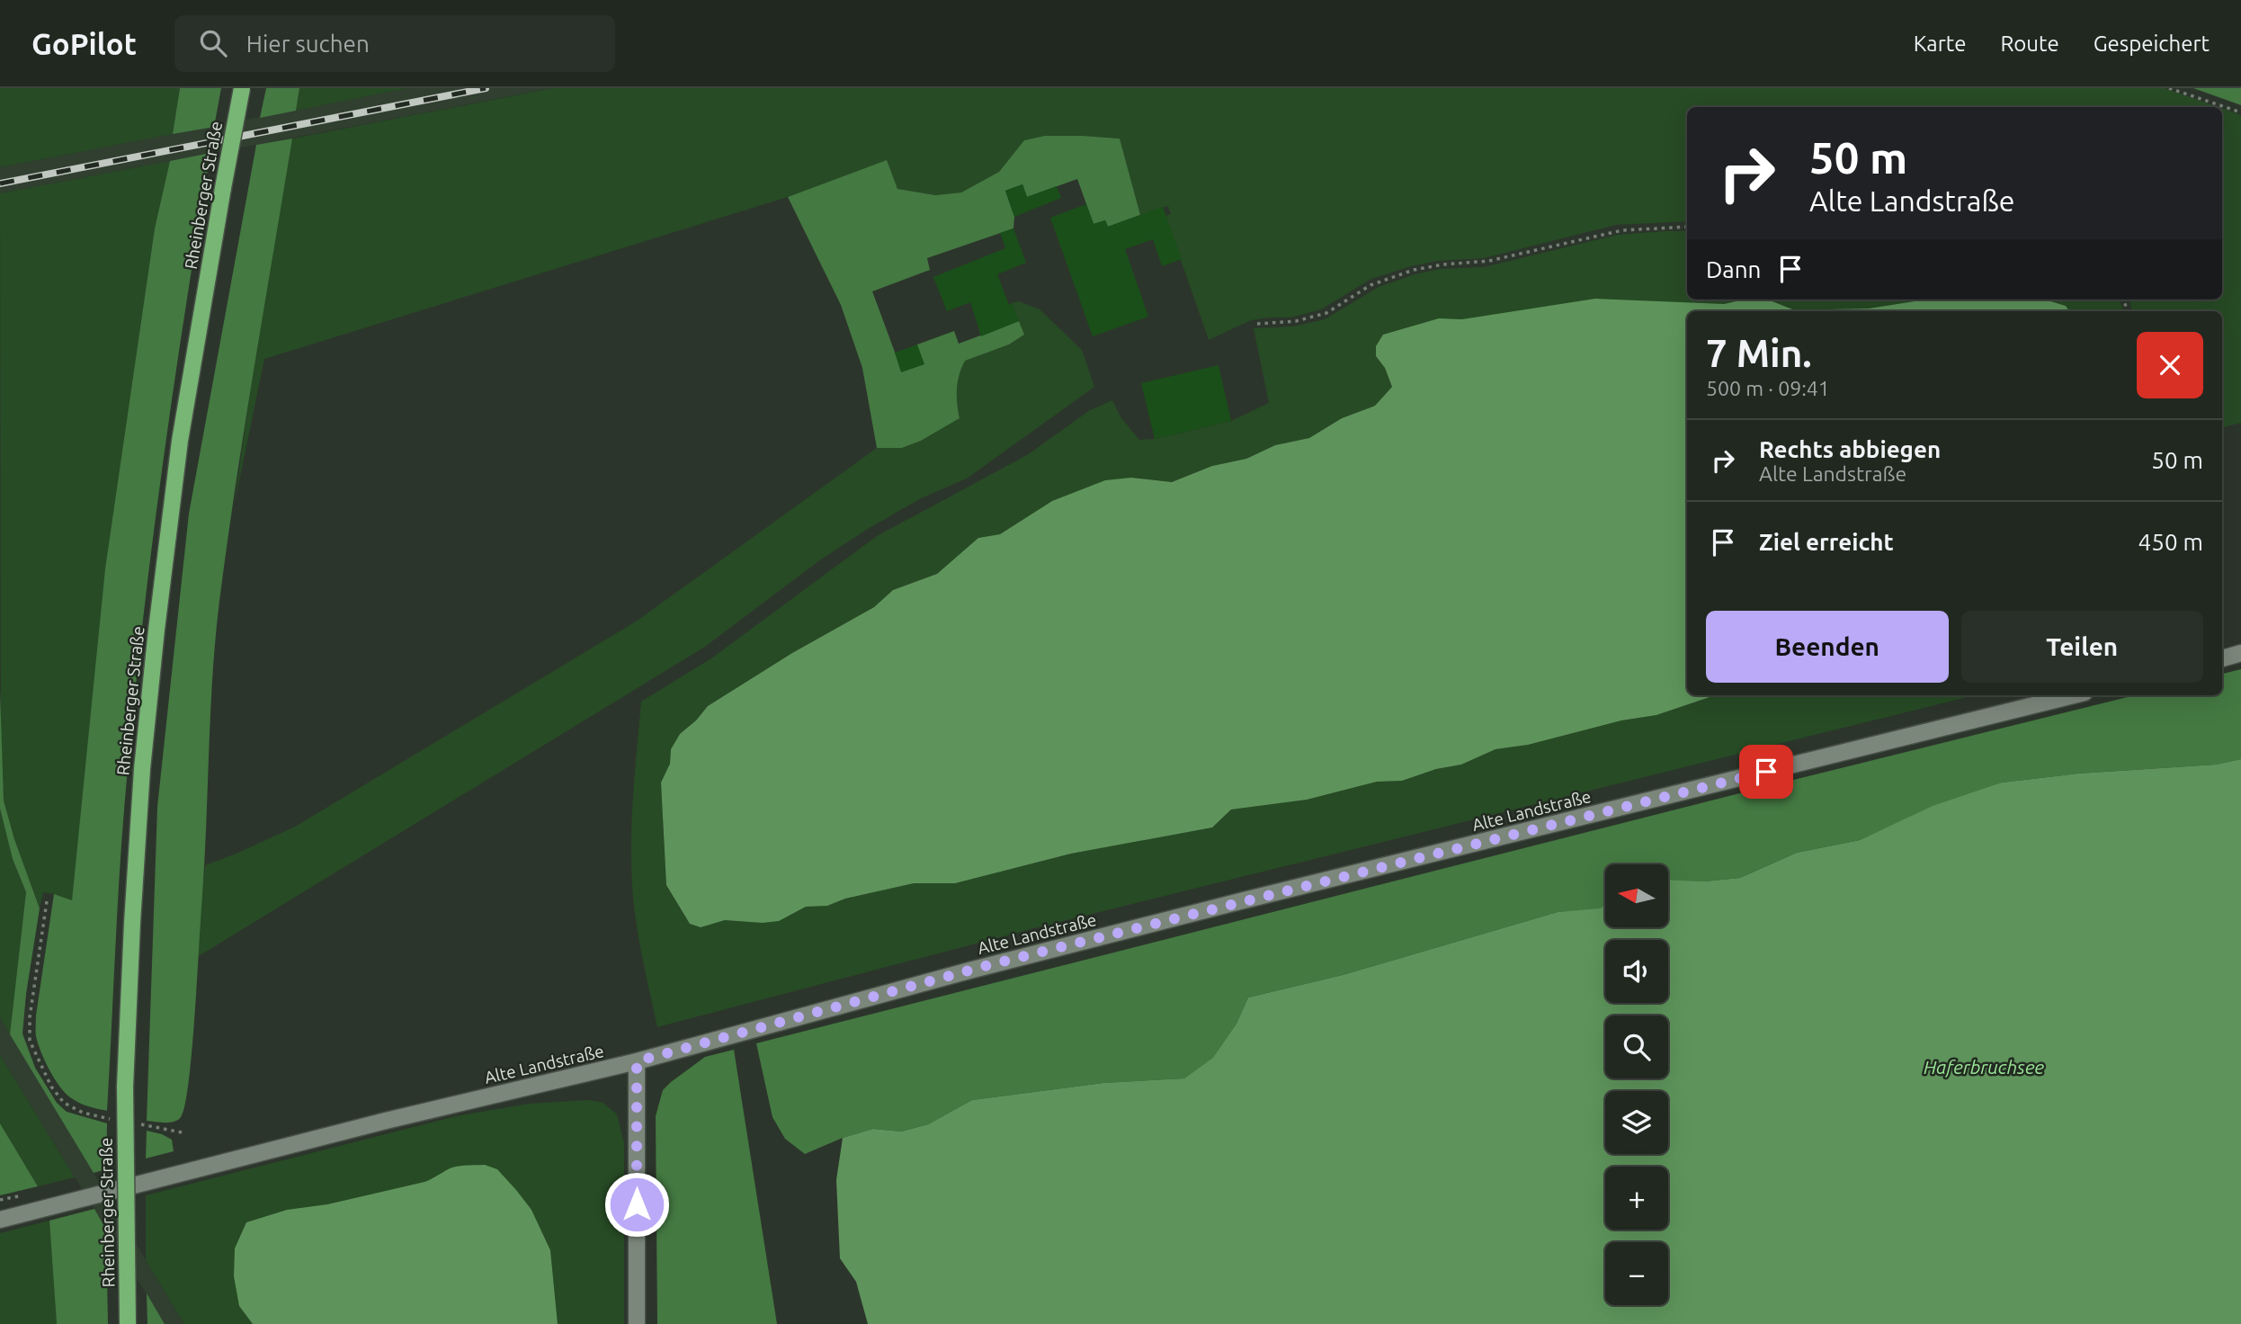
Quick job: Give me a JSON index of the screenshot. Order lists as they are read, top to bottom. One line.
{"streets":{"main road":["Rheinberger Straße"],"street":["Alte Landstraße"]},"water":["Haferbruchsee"],"north":"left","page":{"header":"GoPilot","search":"Hier suchen","nav":["Karte","Route","Gespeichert"],"turn":["50 m","Alte Landstraße"],"then":"Dann","heading":["7 Min.","500 m · 09:41"],"list":[{"name":"Rechts abbiegen","note":"Alte Landstraße","value":"50 m"},{"name":"Ziel erreicht","value":"450 m"}],"buttons":["Beenden","Teilen"],"map_buttons":["+","−"]}}
